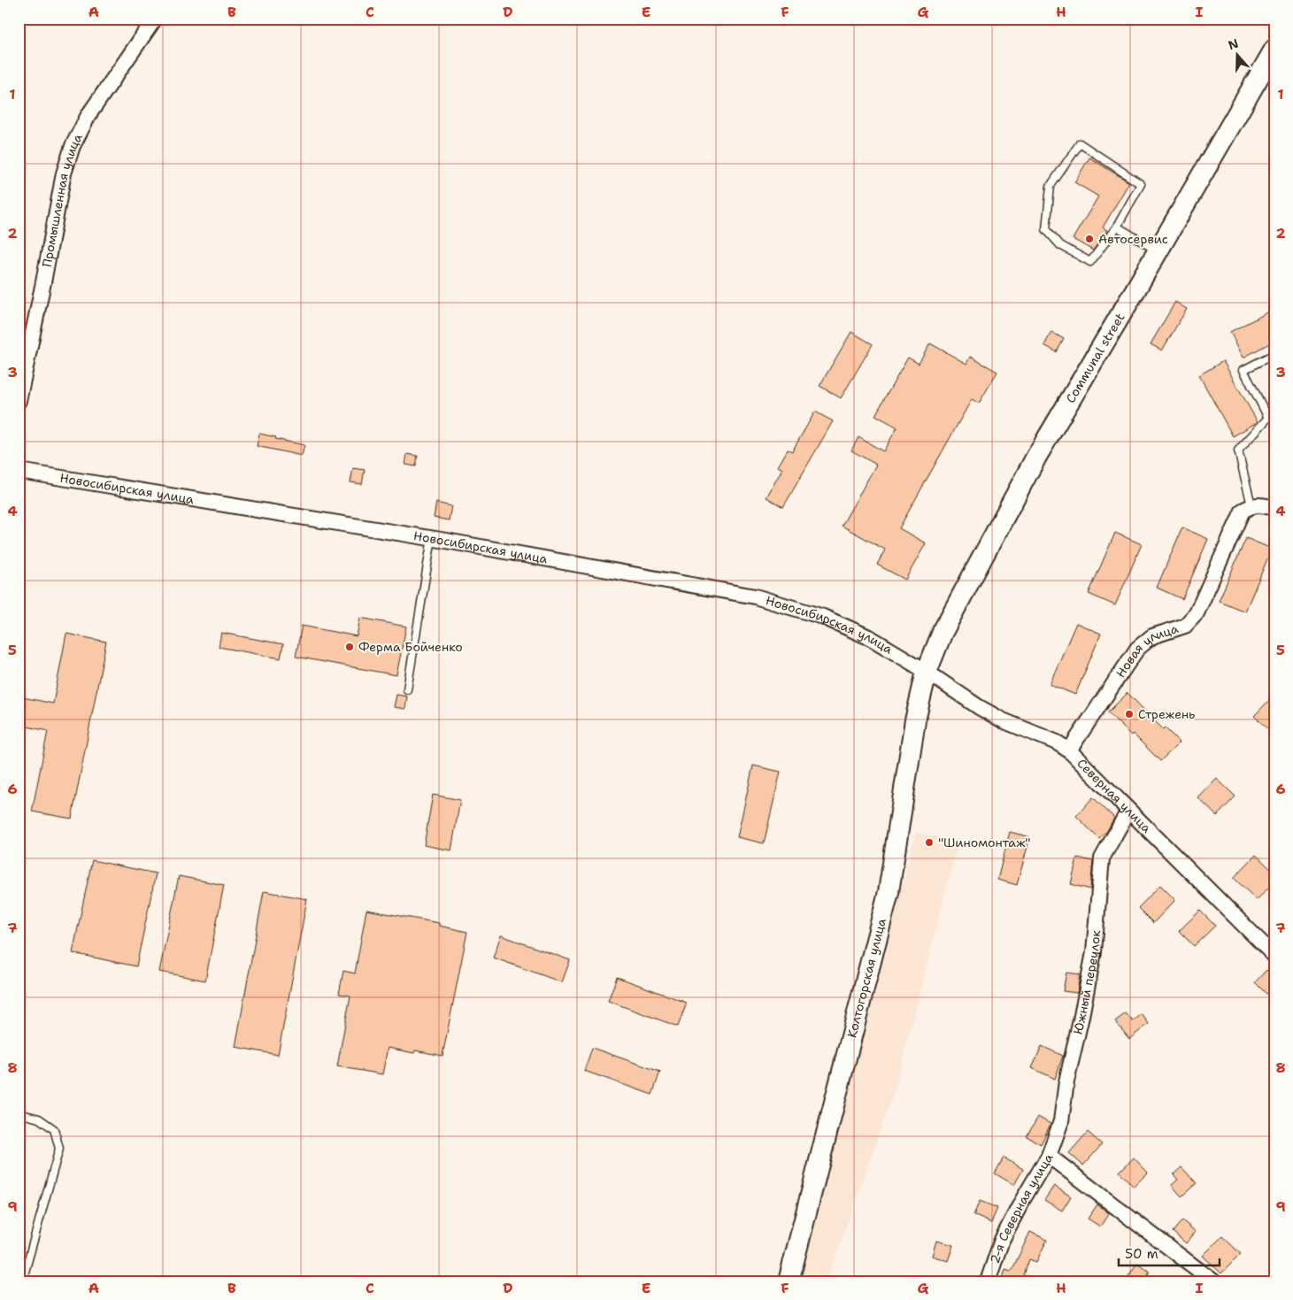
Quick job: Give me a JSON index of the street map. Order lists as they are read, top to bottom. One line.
{"streets":{"main road":["Communal street","Колтогорская улица"],"street":["Промышленная улица","Новосибирская улица","Новая улица","Северная улица","Южный переулок","2-я Северная улица"]},"crossings":[["Communal street","Новосибирская улица"],["Communal street","Северная улица"],["Communal street","Колтогорская улица"],["Новосибирская улица","Северная улица"],["Новосибирская улица","Колтогорская улица"],["Новая улица","Северная улица"],["Северная улица","Колтогорская улица"],["Северная улица","Южный переулок"],["Южный переулок","2-я Северная улица"]],"places":["Автосервис","Ферма Бойченко","Стрежень","\"Шиномонтаж\""],"scale_bar":"50 m","north":"top","grid":{"columns":["A","B","C","D","E","F","G","H","I"],"rows":["1","2","3","4","5","6","7","8","9"]}}
